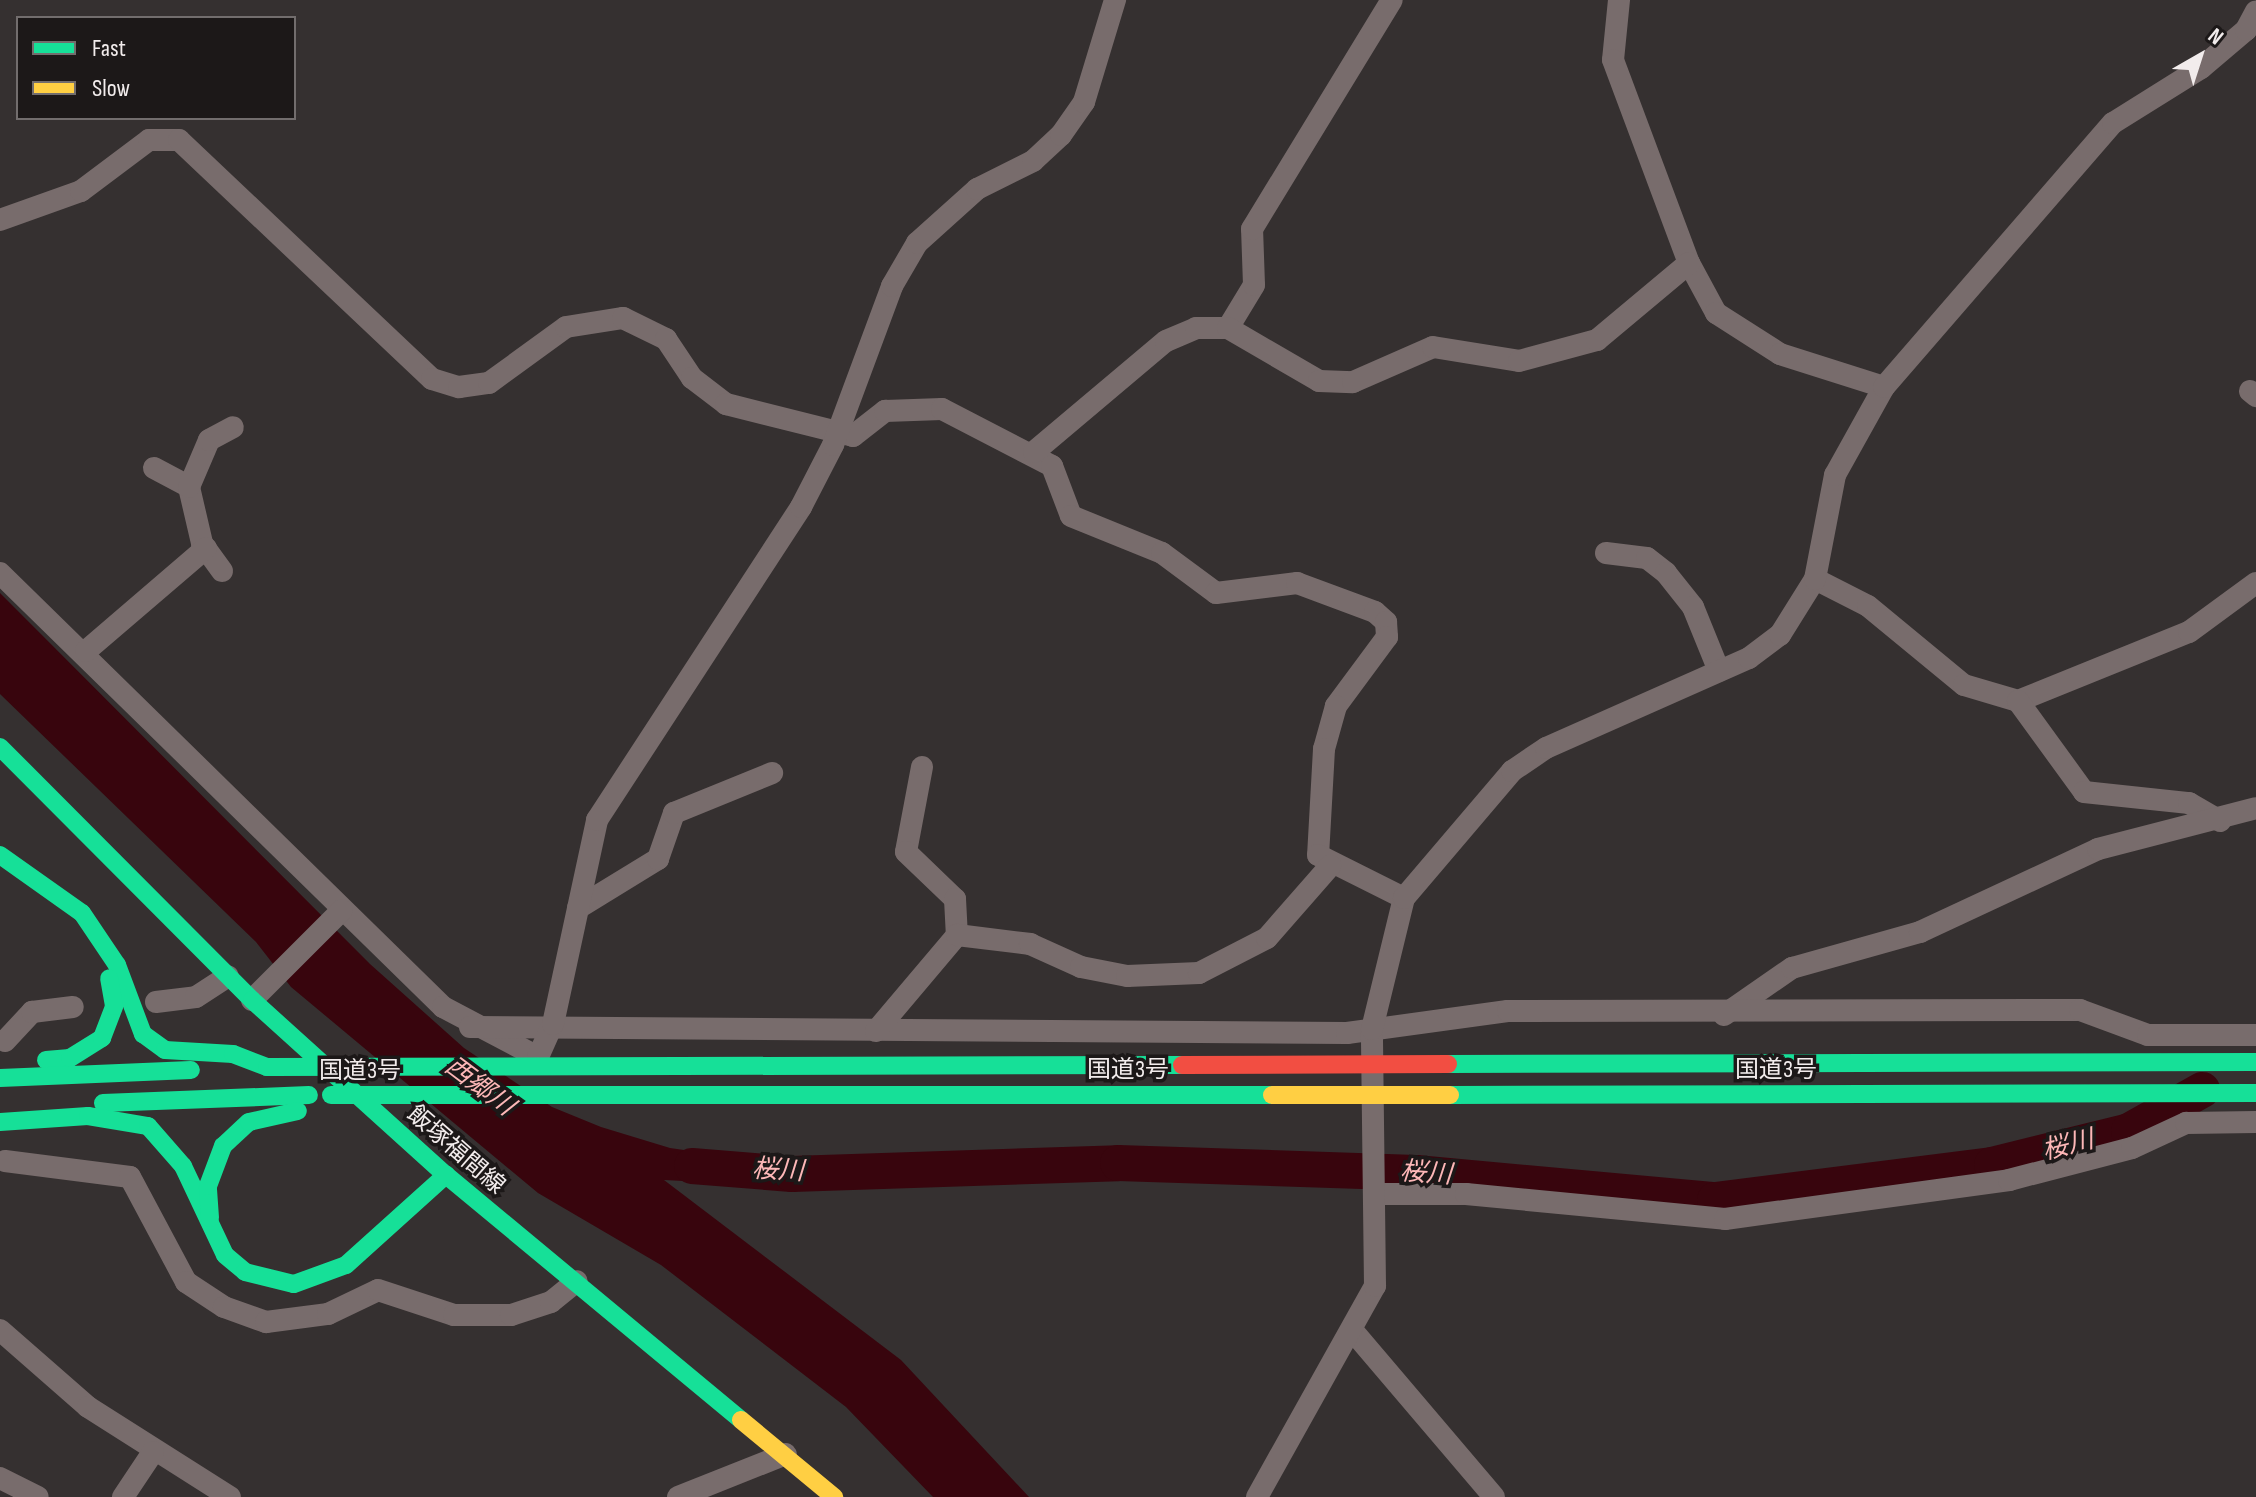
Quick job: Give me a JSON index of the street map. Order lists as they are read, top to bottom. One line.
{"streets":{"main road":["国道3号","飯塚福間線"]},"water":["西郷川","桜川"],"legend":["Fast","Slow"],"north":"top right"}
